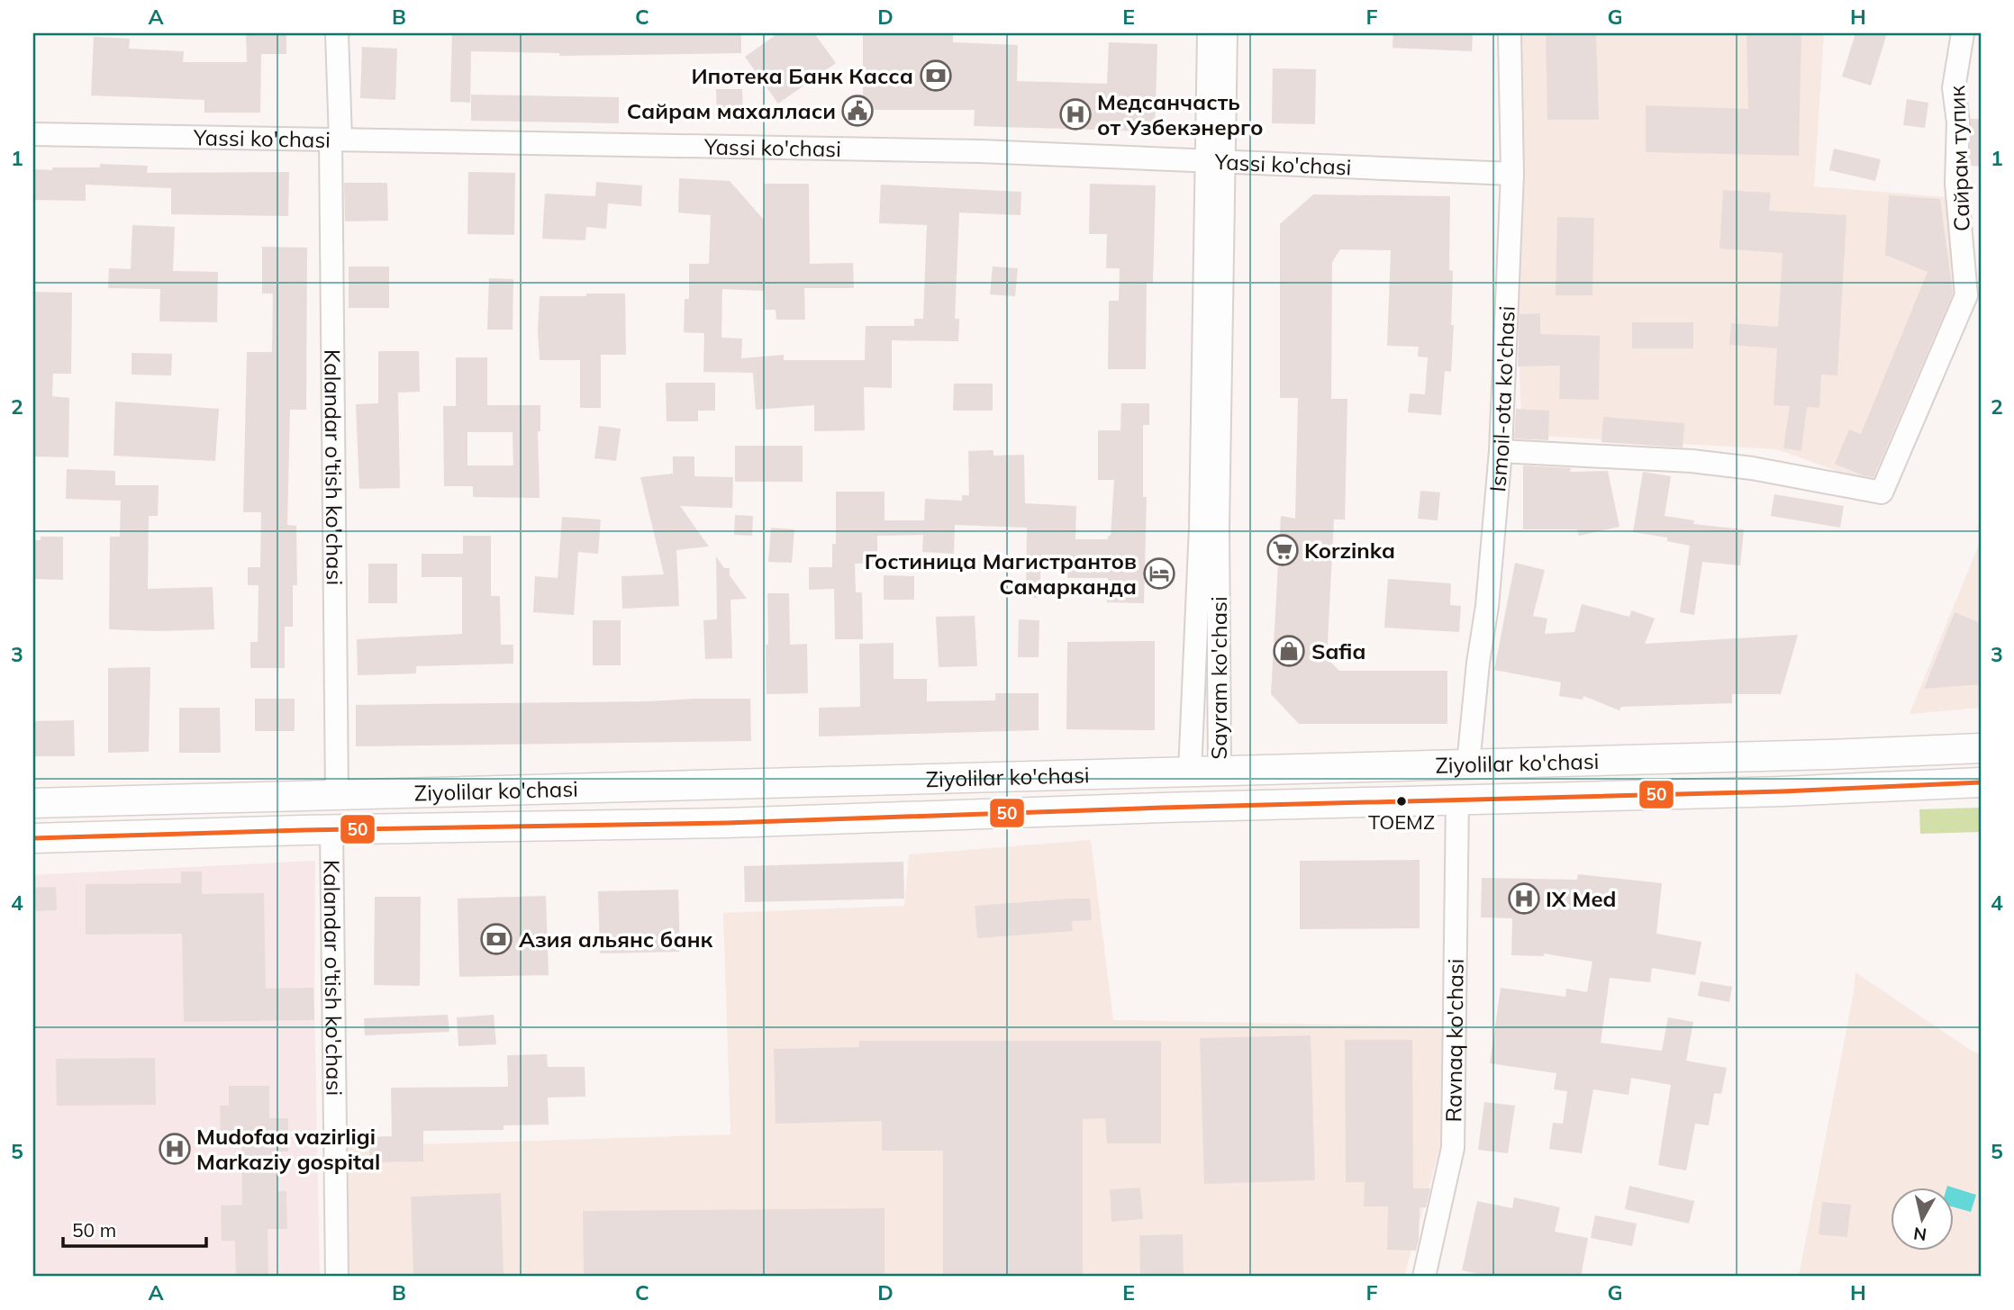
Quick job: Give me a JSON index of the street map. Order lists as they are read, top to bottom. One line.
{"streets":{"main road":["Sayram ko'chasi","Ziyolilar ko'chasi"],"street":["Yassi ko'chasi","Сайрам тупик","Ismoil-ota ko'chasi","Kalandar o'tish ko'chasi","Ravnaq ko'chasi"]},"crossings":[["Yassi ko'chasi","Ismoil-ota ko'chasi"],["Yassi ko'chasi","Kalandar o'tish ko'chasi"],["Yassi ko'chasi","Sayram ko'chasi"],["Сайрам тупик","Ismoil-ota ko'chasi"],["Ismoil-ota ko'chasi","Ziyolilar ko'chasi"],["Kalandar o'tish ko'chasi","Ziyolilar ko'chasi"],["Sayram ko'chasi","Ziyolilar ko'chasi"],["Ziyolilar ko'chasi","Ravnaq ko'chasi"]],"places":{"bank":["Ипотека Банк Касса","Азия альянс банк"],"public building":["Сайрам махалласи"],"hospital":["Медсанчасть от Узбекэнерго","IX Med","Mudofaa vazirligi Markaziy gospital"],"supermarket":["Korzinka"],"hotel":["Гостиница Магистрантов Самарканда"],"shop":["Safia"],"other":["TOEMZ"]},"lines":["transit line 50"],"scale_bar":"50 m","north":"bottom","grid":{"columns":["A","B","C","D","E","F","G","H"],"rows":["1","2","3","4","5"]}}
